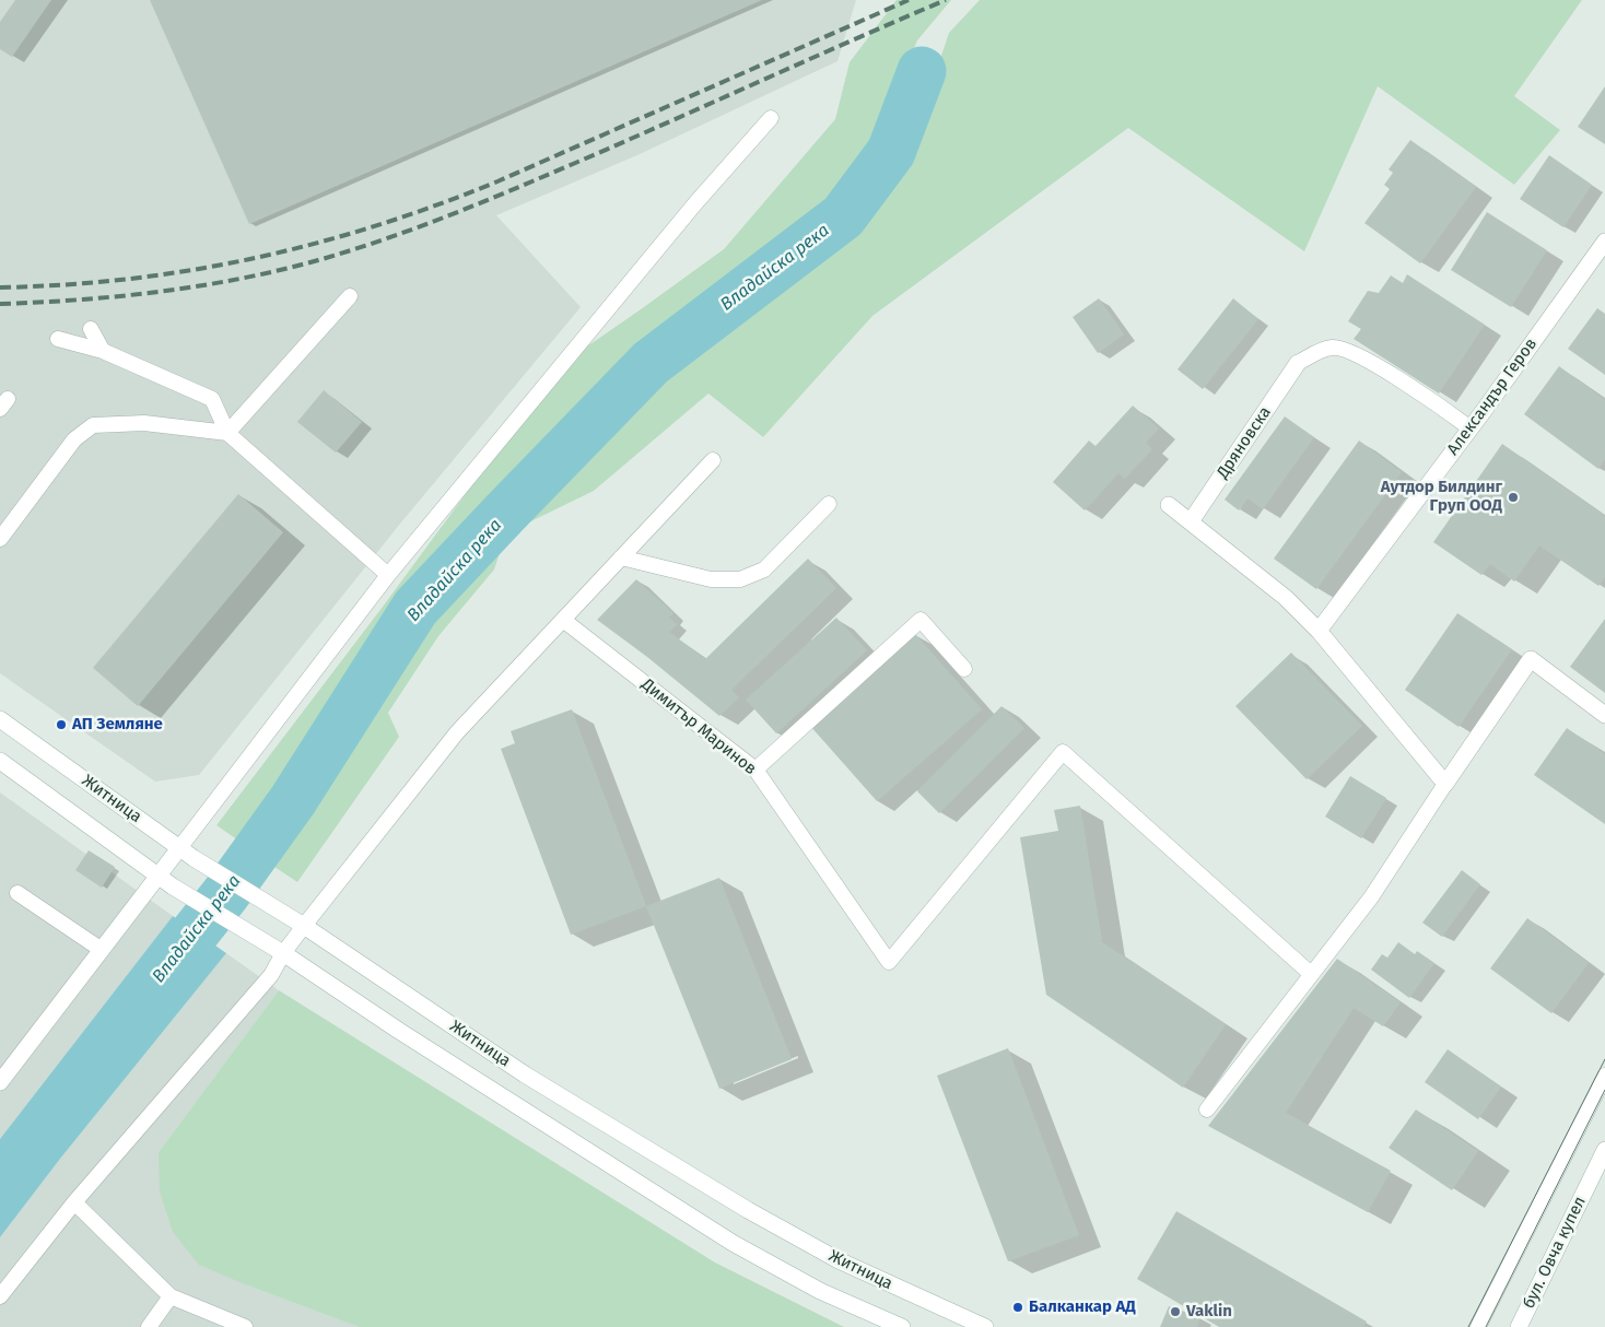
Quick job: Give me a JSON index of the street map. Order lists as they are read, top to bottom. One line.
{"streets":{"street":["Александър Геров","Дряновска","Житница","бул. Овча купел"],"lane":["Димитър Маринов"]},"water":["Владайска река"],"places":["Аутдор Билдинг Груп ООД","АП Земляне","Балканкар АД","Vaklin"]}
